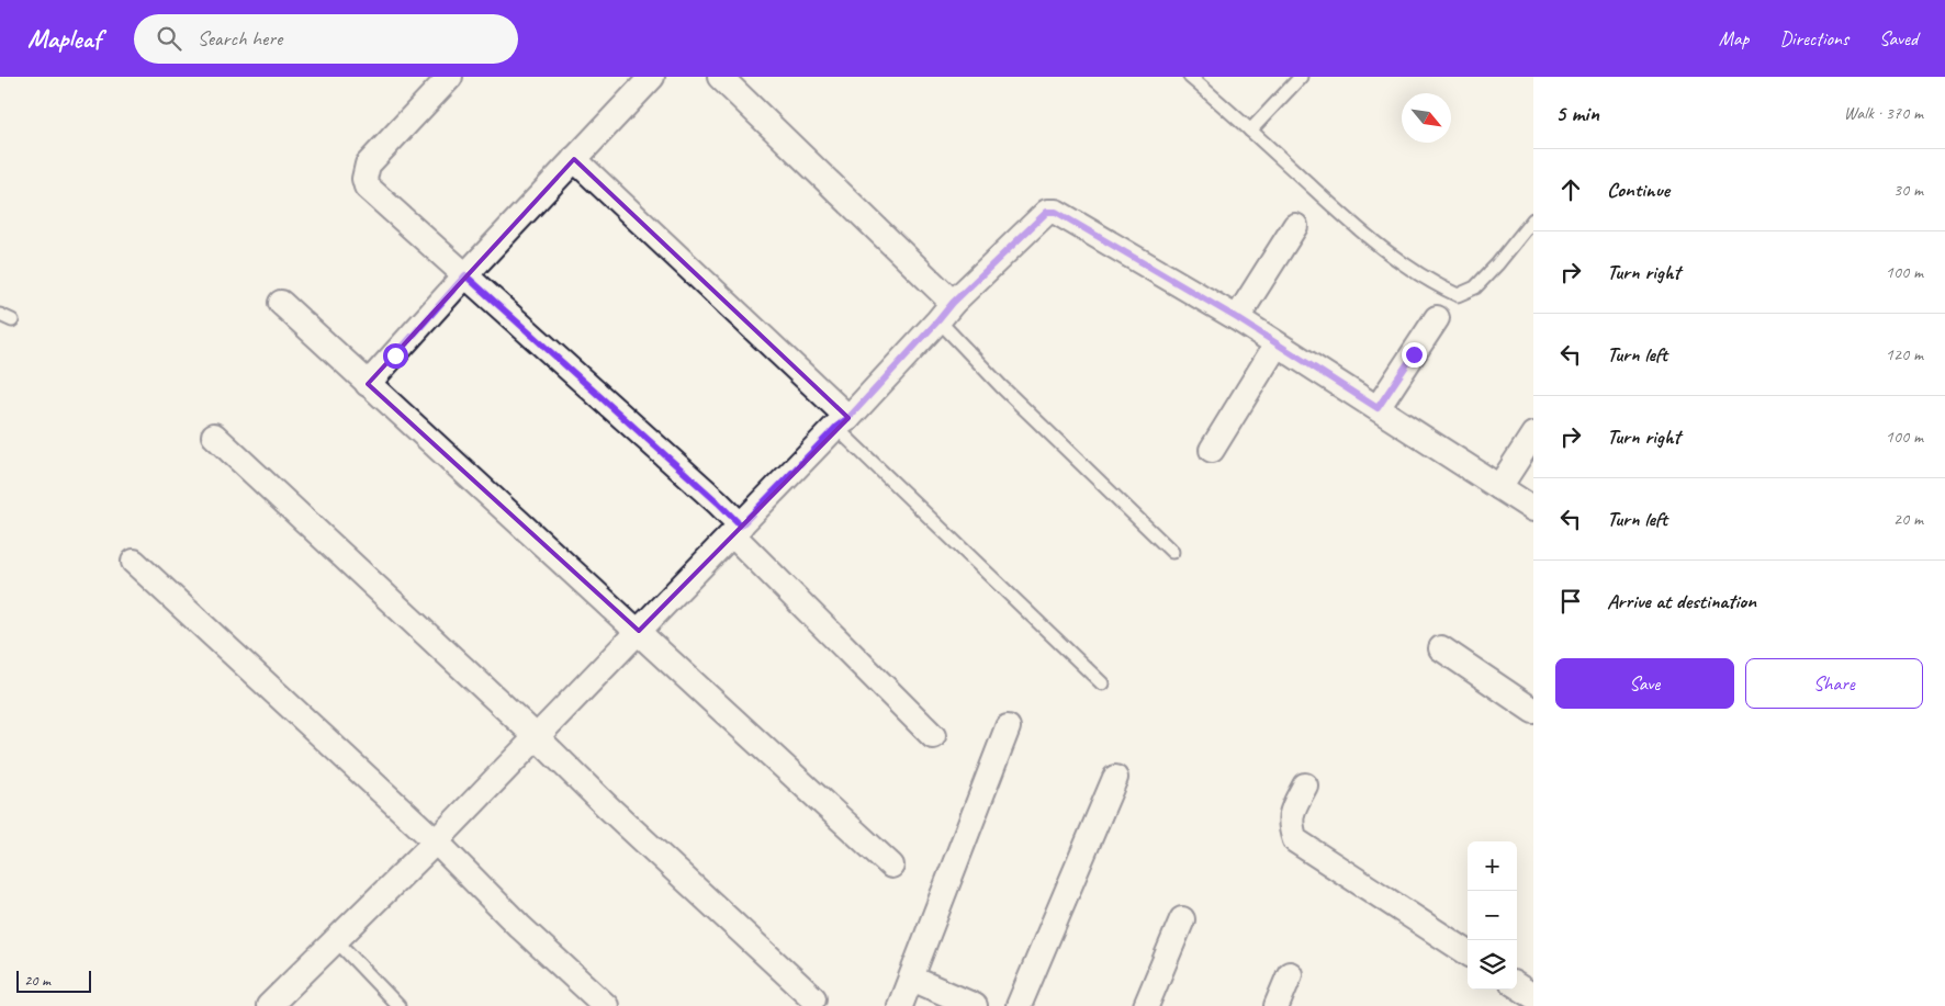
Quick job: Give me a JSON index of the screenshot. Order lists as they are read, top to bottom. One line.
{"scale_bar":"20 m","north":"bottom right","page":{"header":"Mapleaf","search":"Search here","nav":["Map","Directions","Saved"],"heading":["5 min","Walk · 370 m"],"list":[["Continue","30 m"],["Turn right","100 m"],["Turn left","120 m"],["Turn right","100 m"],["Turn left","20 m"],"Arrive at destination"],"buttons":["Save","Share"],"map_buttons":["+","−"],"scale":"20 m"}}
